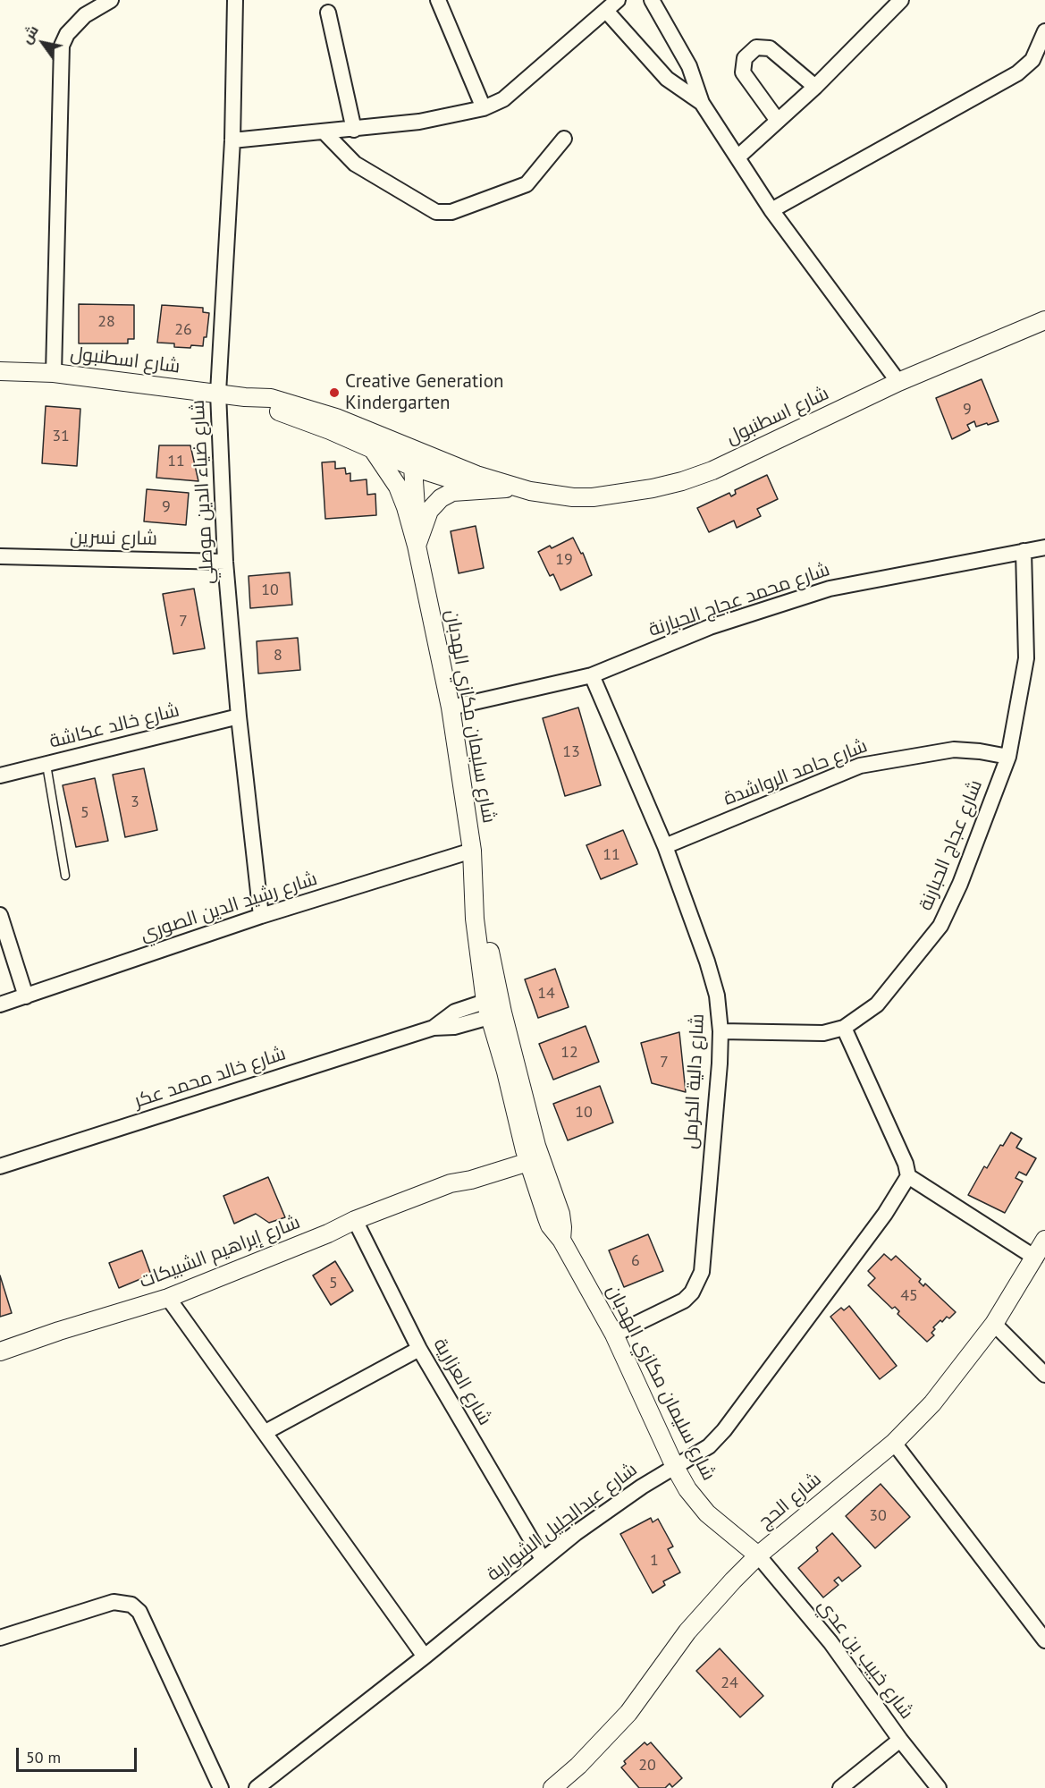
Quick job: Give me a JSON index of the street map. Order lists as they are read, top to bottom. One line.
{"streets":{"street":["شارع اسطنبول","شارع ضياء الدين موصلي","شارع نسرين","شارع محمد عجاج الحبارنة","شارع سليمان مكازي الهدبان","شارع خالد عكاشة","شارع حامد الرواشدة","شارع عجاج الحبارنة","شارع رشيد الدين الصوري","شارع خالد محمد عكر","شارع دالية الكرمل","شارع إبراهيم الشبيكات","شارع العزارية","شارع الحج","شارع عبدالجليل الشواربة","شارع خبيب بن عدي"]},"crossings":[["شارع اسطنبول","شارع ضياء الدين موصلي"],["شارع اسطنبول","شارع سليمان مكازي الهدبان"],["شارع ضياء الدين موصلي","شارع نسرين"],["شارع ضياء الدين موصلي","شارع خالد عكاشة"],["شارع ضياء الدين موصلي","شارع رشيد الدين الصوري"],["شارع محمد عجاج الحبارنة","شارع سليمان مكازي الهدبان"],["شارع محمد عجاج الحبارنة","شارع عجاج الحبارنة"],["شارع محمد عجاج الحبارنة","شارع دالية الكرمل"],["شارع سليمان مكازي الهدبان","شارع رشيد الدين الصوري"],["شارع سليمان مكازي الهدبان","شارع خالد محمد عكر"],["شارع سليمان مكازي الهدبان","شارع دالية الكرمل"],["شارع سليمان مكازي الهدبان","شارع إبراهيم الشبيكات"],["شارع سليمان مكازي الهدبان","شارع الحج"],["شارع سليمان مكازي الهدبان","شارع عبدالجليل الشواربة"],["شارع سليمان مكازي الهدبان","شارع خبيب بن عدي"],["شارع حامد الرواشدة","شارع عجاج الحبارنة"],["شارع حامد الرواشدة","شارع دالية الكرمل"],["شارع عجاج الحبارنة","شارع دالية الكرمل"],["شارع إبراهيم الشبيكات","شارع العزارية"],["شارع العزارية","شارع عبدالجليل الشواربة"],["شارع الحج","شارع خبيب بن عدي"]],"places":["Creative Generation Kindergarten"],"house_numbers":["28","26","9","31","11","9","19","10","7","8","13","3","5","11","14","12","7","10","6","5","45","30","1","24","20"],"scale_bar":"50 m","north":"top left"}
